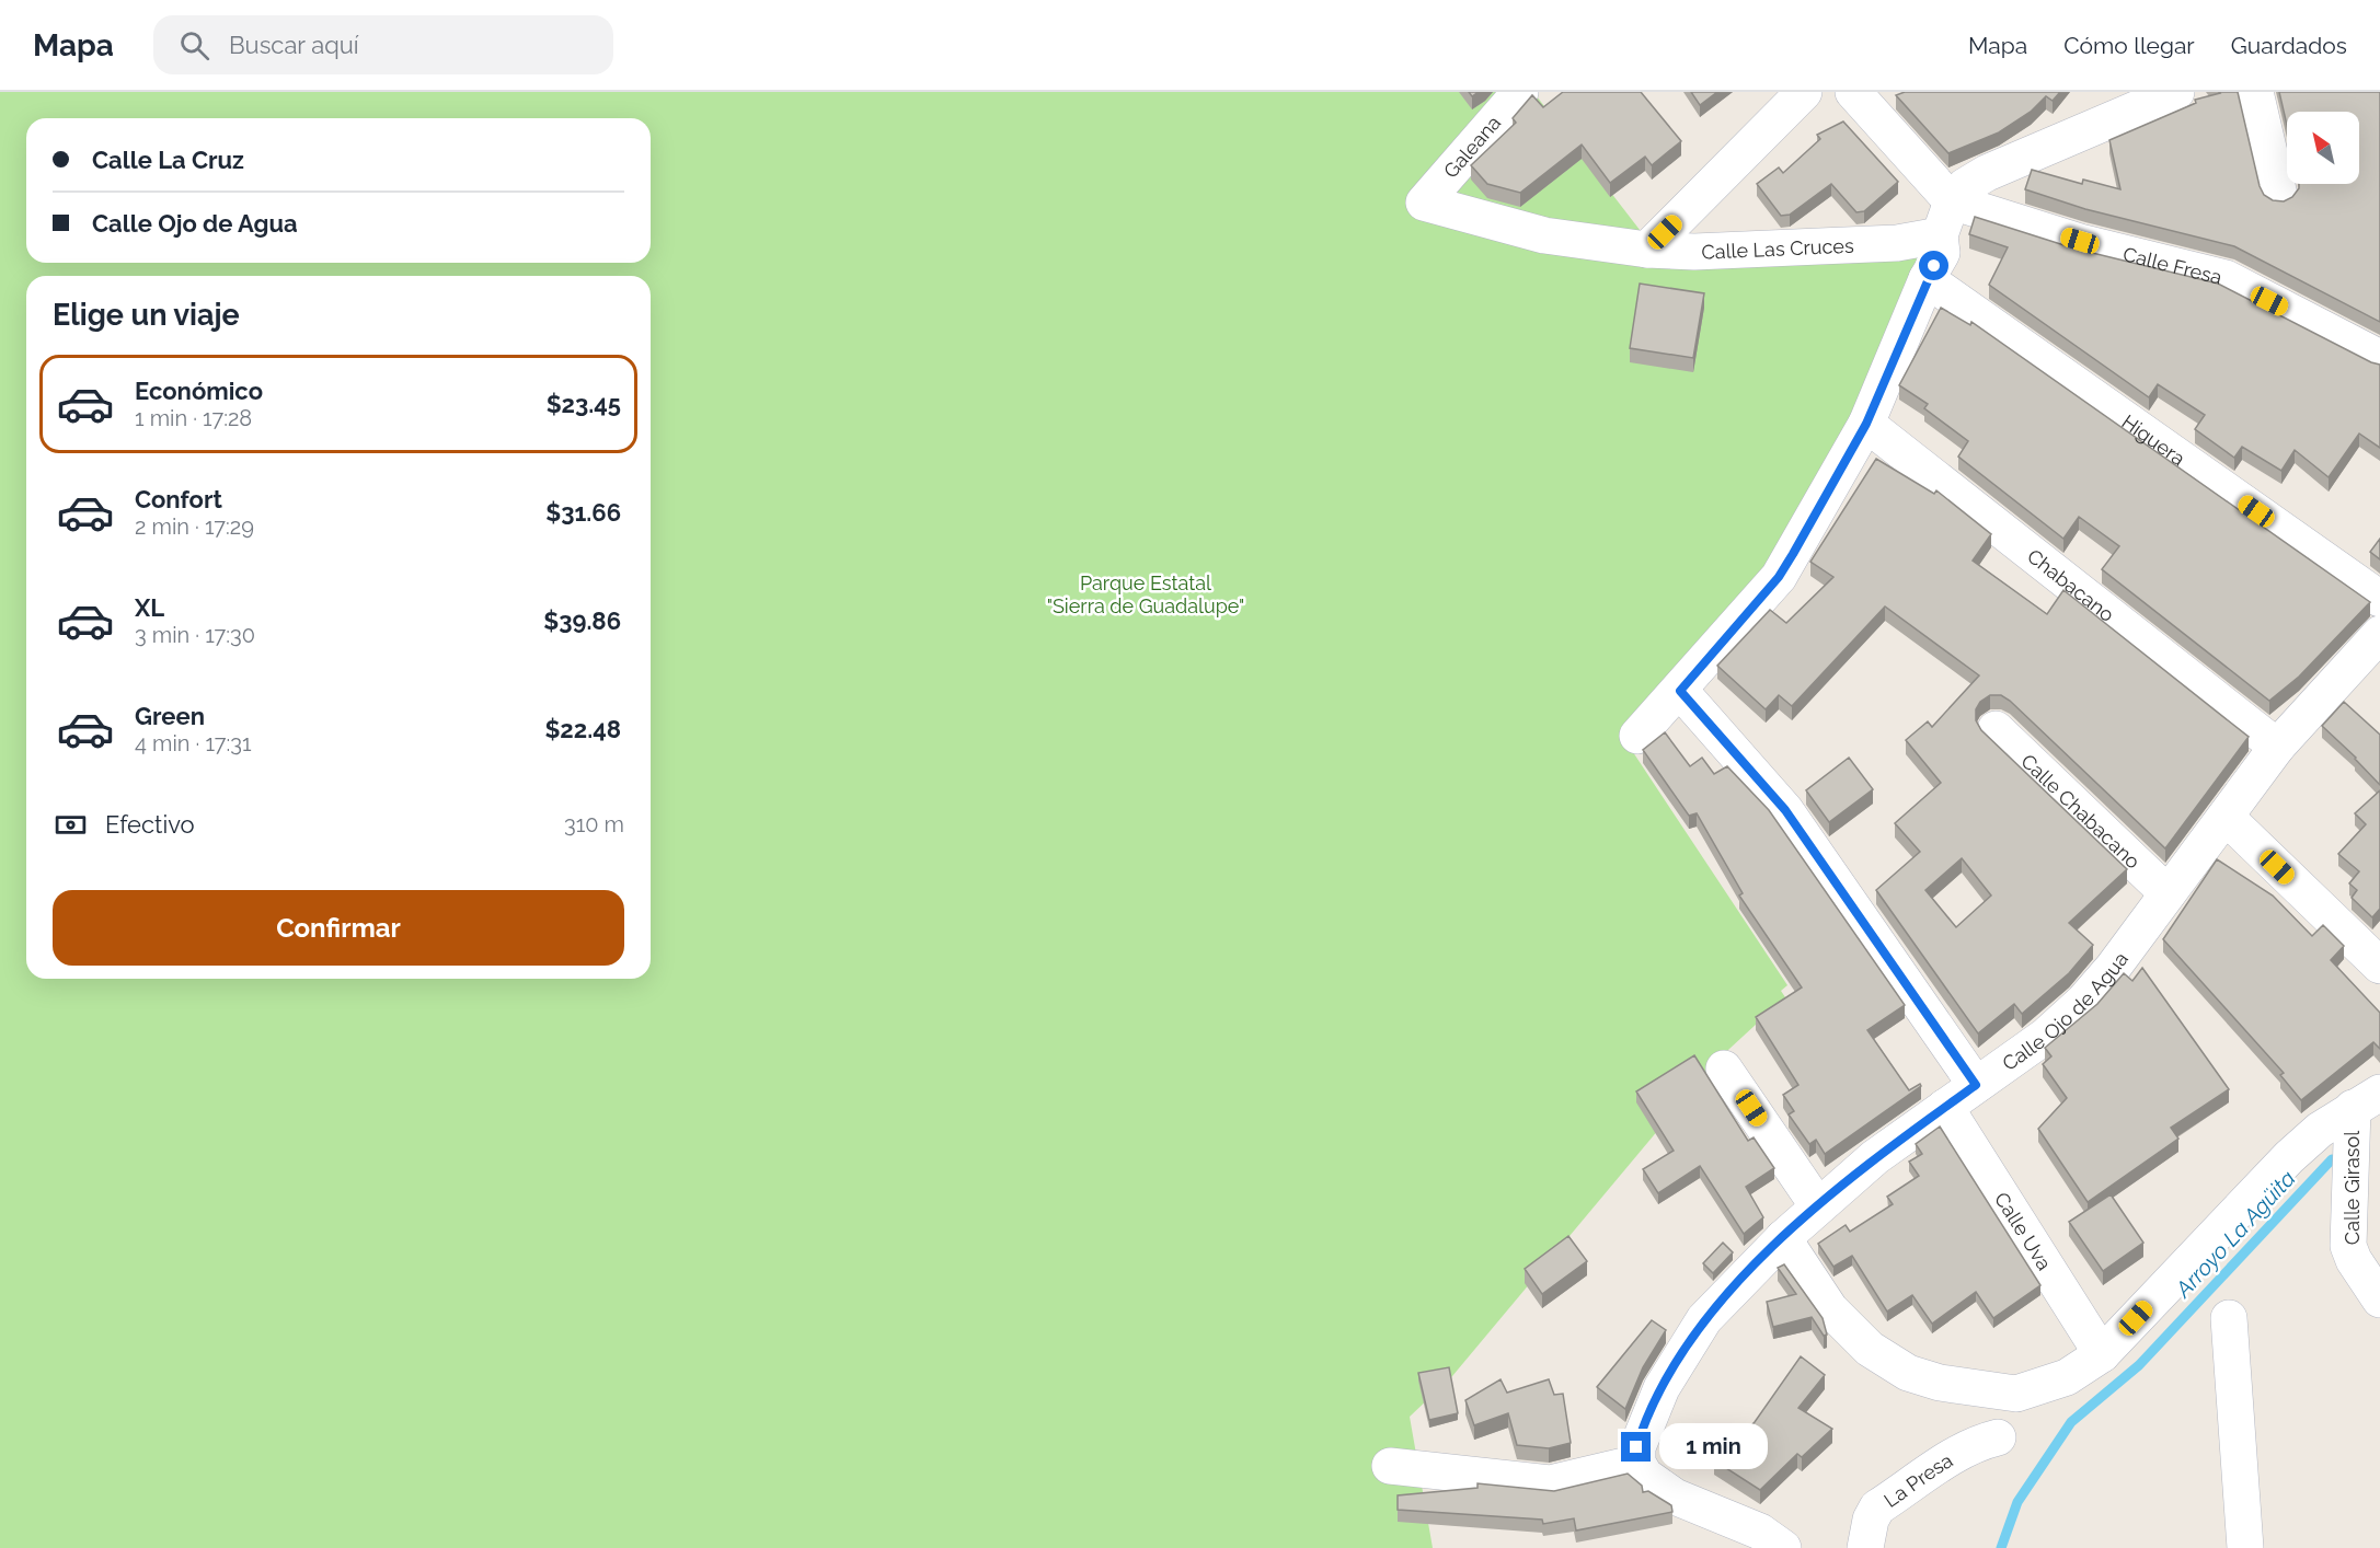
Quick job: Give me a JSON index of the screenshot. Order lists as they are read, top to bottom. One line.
{"streets":{"street":["Galeana","Calle Las Cruces","Calle Fresa","Higuera","Chabacano","Calle Chabacano","Calle Ojo de Agua","Calle Girasol","Calle Uva","La Presa"]},"crossings":[["Galeana","Calle Las Cruces"],["Chabacano","Calle Ojo de Agua"],["Calle Chabacano","Calle Ojo de Agua"],["Calle Ojo de Agua","Calle Uva"]],"water":["Arroyo La Agüita"],"parks":["Parque Estatal \"Sierra de Guadalupe\""],"north":"top left","page":{"header":"Mapa","search":"Buscar aquí","nav":["Mapa","Cómo llegar","Guardados"],"banner":["Calle La Cruz","Calle Ojo de Agua"],"heading":"Elige un viaje","list":[{"name":"Económico","note":"1 min · 17:28","value":"$23.45"},{"name":"Confort","note":"2 min · 17:29","value":"$31.66"},{"name":"XL","note":"3 min · 17:30","value":"$39.86"},{"name":"Green","note":"4 min · 17:31","value":"$22.48"}],"pay":["Efectivo","310 m"],"buttons":"Confirmar","bubble":"1 min"}}
